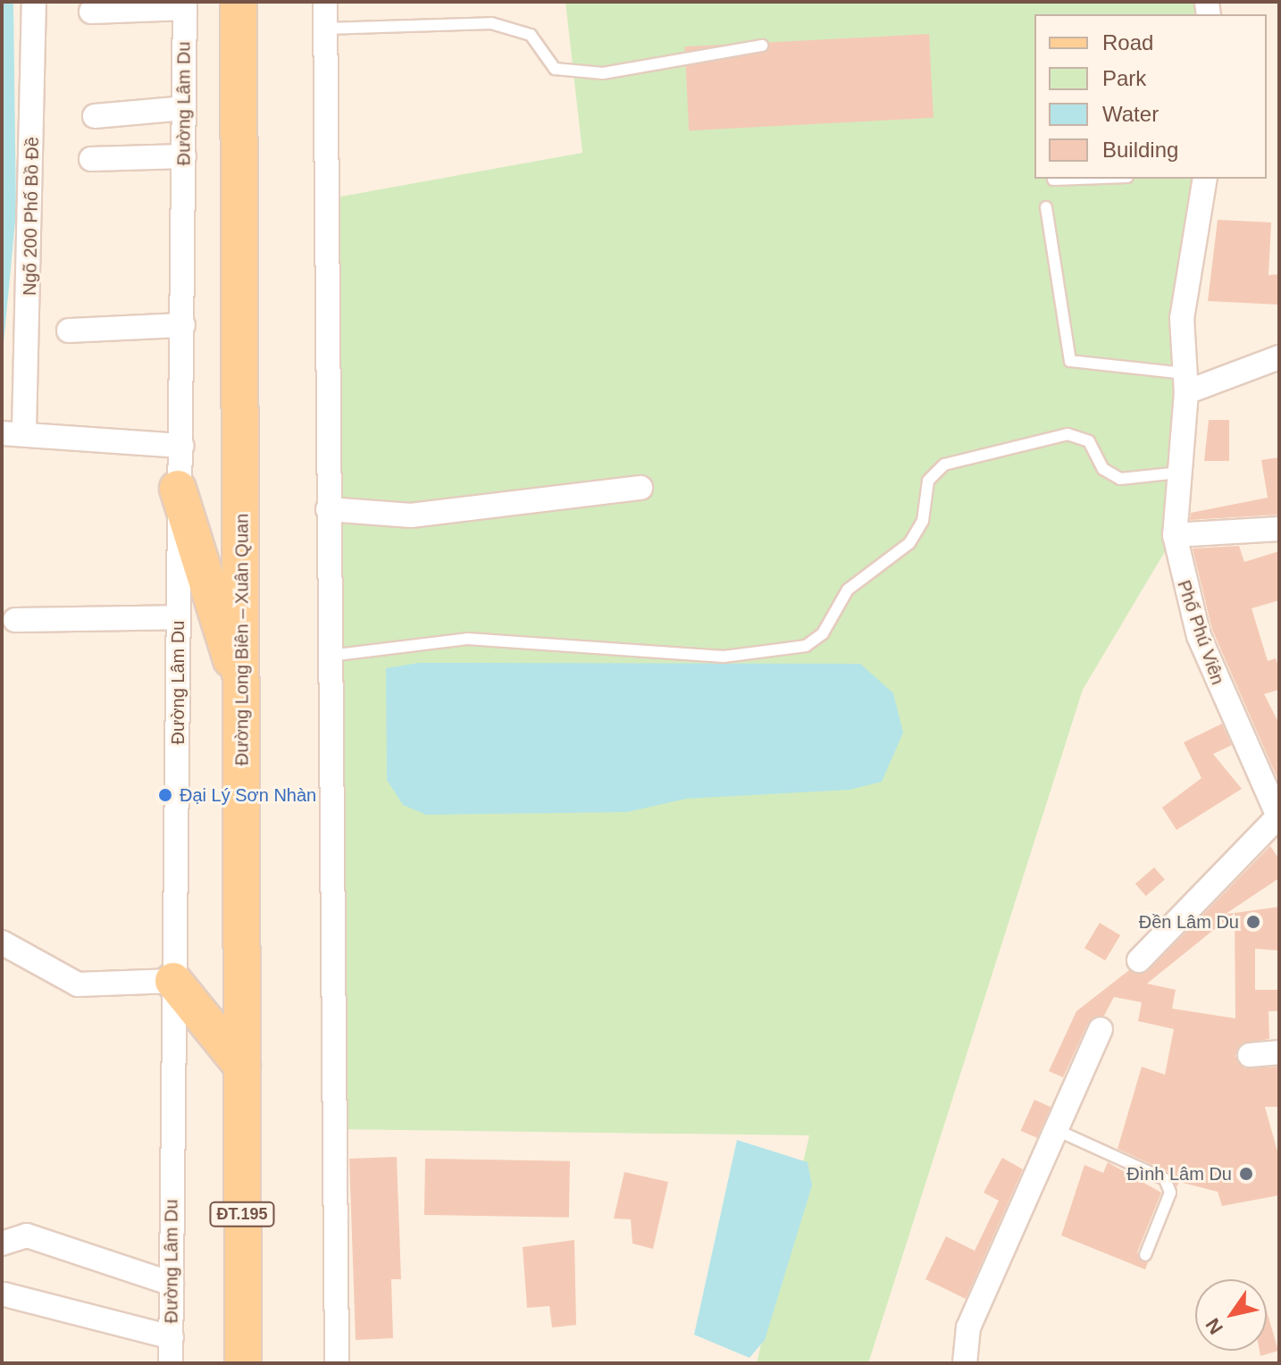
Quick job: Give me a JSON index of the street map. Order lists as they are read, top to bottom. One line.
{"streets":{"main road":["Đường Long Biên – Xuân Quan","ĐT.195"],"street":["Đường Lâm Du","Ngõ 200 Phố Bồ Đề","Phố Phú Viên"]},"places":["Đại Lý Sơn Nhàn","Đền Lâm Du","Đình Lâm Du"],"legend":["Road","Park","Water","Building"],"north":"bottom left"}
